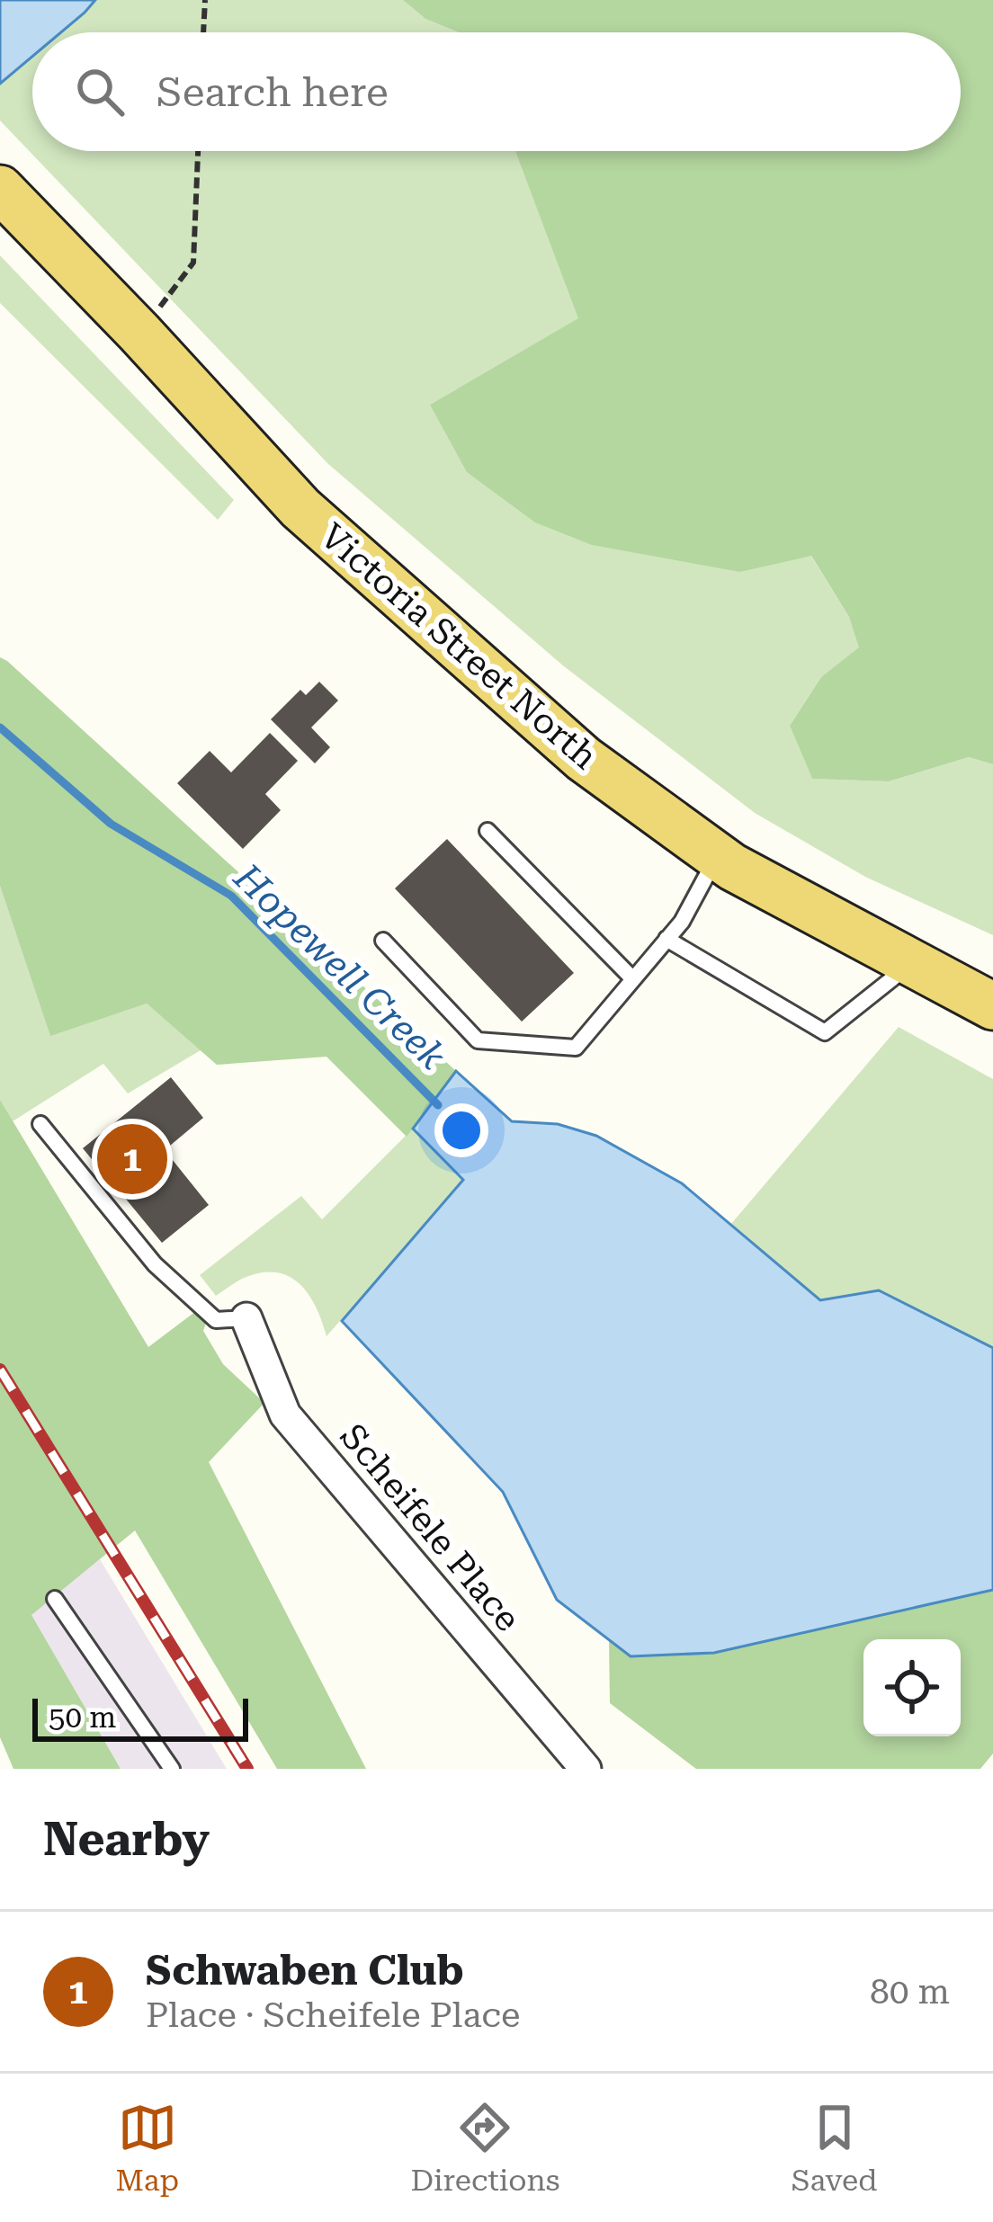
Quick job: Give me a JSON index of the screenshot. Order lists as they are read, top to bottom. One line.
{"streets":{"main road":["Victoria Street North"],"street":["Scheifele Place"]},"water":["Hopewell Creek"],"scale_bar":"50 m","page":{"search":"Search here","pins":"1","scale":"50 m","heading":"Nearby","list":[{"mark":"1","name":"Schwaben Club","note":"Place · Scheifele Place","value":"80 m"}],"nav":["Map","Directions","Saved"]}}
